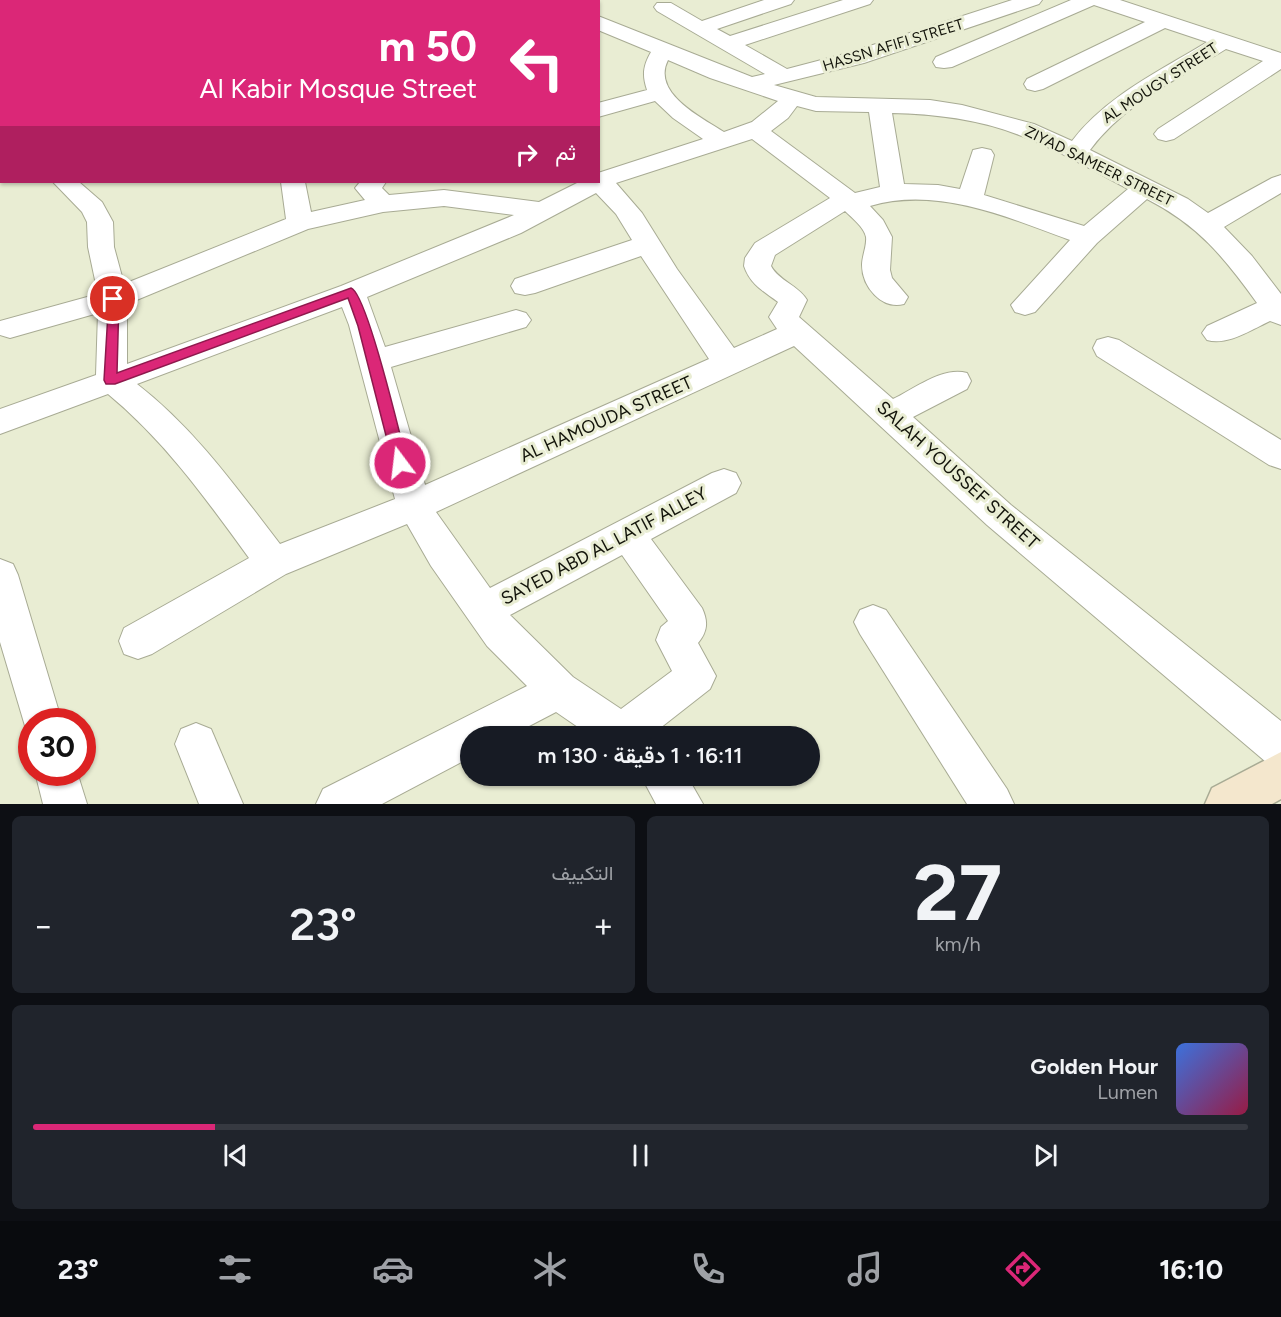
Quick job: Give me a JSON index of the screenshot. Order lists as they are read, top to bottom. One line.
{"streets":{"street":["HASSN AFIFI STREET","AL MOUGY STREET","ZIYAD SAMEER STREET","AL HAMOUDA STREET","SALAH YOUSSEF STREET","SAYED ABD AL LATIF ALLEY"]},"crossings":[["HASSN AFIFI STREET","ZIYAD SAMEER STREET"],["AL MOUGY STREET","ZIYAD SAMEER STREET"],["AL HAMOUDA STREET","SALAH YOUSSEF STREET"]],"page":{"turn":["50 m","Al Kabir Mosque Street"],"then":"ثم","limit":"30","trip":"16:11 · 1 دقيقة · 130 m","tile":[["27","km/h"],"التكييف"],"heat":["−","23°","+"],"song":["Golden Hour","Lumen"],"tabs":["16:10","23°"]}}
